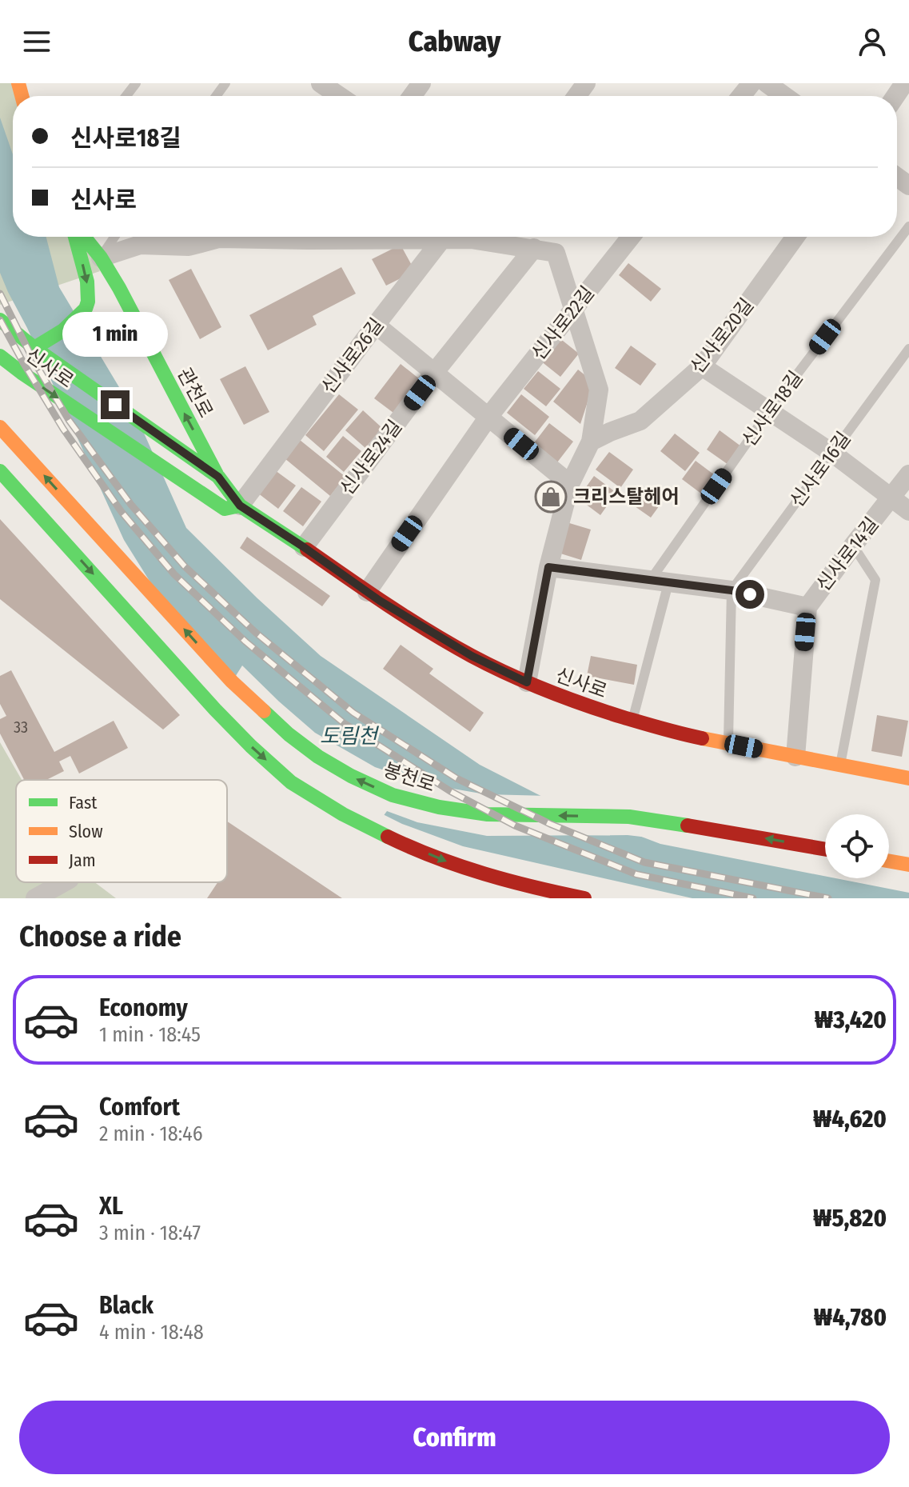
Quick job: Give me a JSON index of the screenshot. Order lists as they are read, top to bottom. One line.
{"streets":{"main road":["신사로","관천로","봉천로"],"street":["신사로22길","신사로20길","신사로26길","신사로24길","신사로14길"],"lane":["신사로18길","신사로16길"]},"crossings":[["신사로22길","신사로"],["신사로26길","신사로"],["신사로","관천로"],["신사로","신사로18길"],["신사로","신사로24길"],["신사로","신사로14길"]],"water":["도림천"],"places":{"shop":["크리스탈헤어"]},"house_numbers":["33"],"legend":["Fast","Slow","Jam"],"page":{"header":"Cabway","banner":["신사로18길","신사로"],"bubble":"1 min","heading":"Choose a ride","list":[{"name":"Economy","note":"1 min · 18:45","value":"₩3,420"},{"name":"Comfort","note":"2 min · 18:46","value":"₩4,620"},{"name":"XL","note":"3 min · 18:47","value":"₩5,820"},{"name":"Black","note":"4 min · 18:48","value":"₩4,780"}],"buttons":"Confirm"}}
